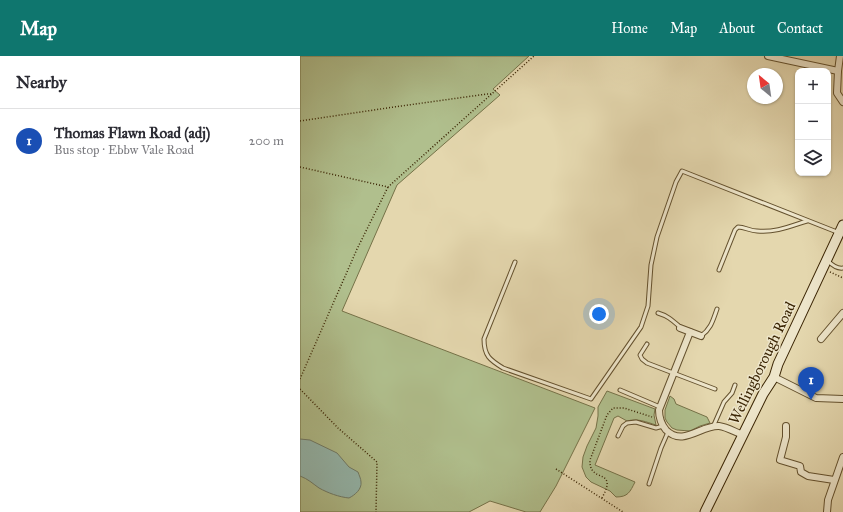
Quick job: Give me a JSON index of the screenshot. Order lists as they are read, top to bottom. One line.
{"streets":{"main road":["Wellingborough Road"]},"north":"top left","page":{"header":"Map","nav":["Home","Map","About","Contact"],"heading":"Nearby","map_buttons":["+","−"],"list":[{"mark":"1","name":"Thomas Flawn Road (adj)","note":"Bus stop · Ebbw Vale Road","value":"200 m"}],"pins":"1"}}
